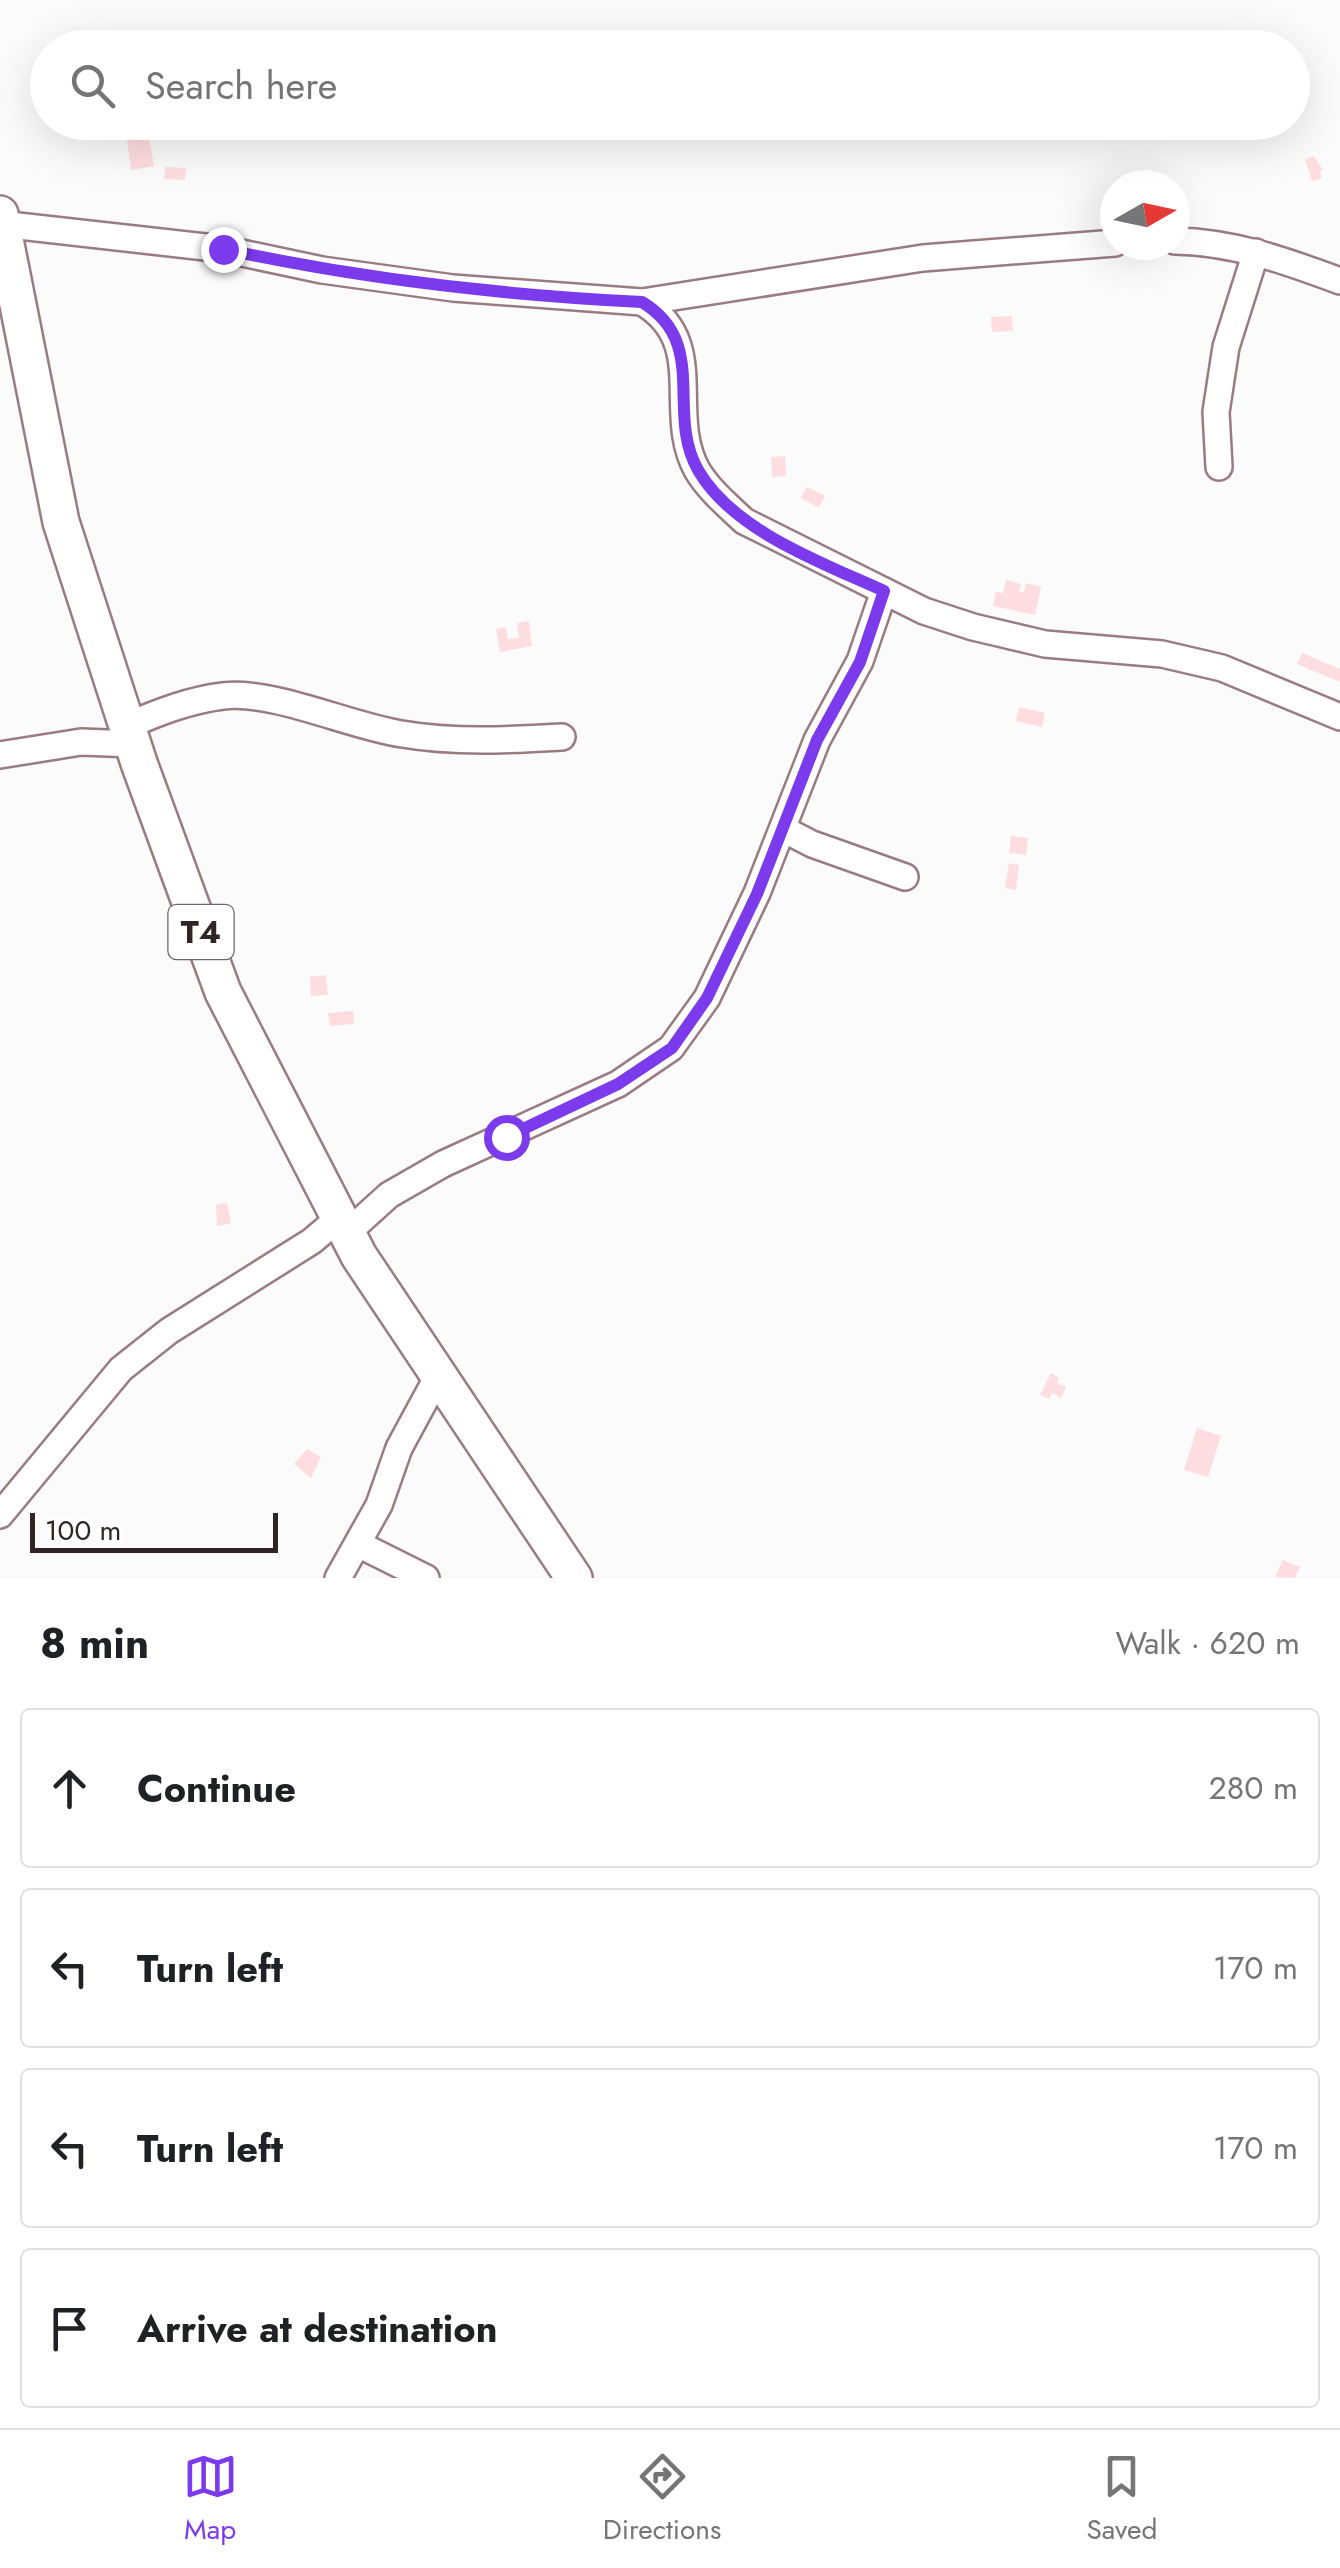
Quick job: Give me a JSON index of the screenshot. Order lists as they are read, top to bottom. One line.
{"streets":{"highway":["T4"]},"scale_bar":"100 m","north":"right","page":{"search":"Search here","scale":"100 m","heading":["8 min","Walk · 620 m"],"list":[["Continue","280 m"],["Turn left","170 m"],["Turn left","170 m"],"Arrive at destination"],"nav":["Map","Directions","Saved"]}}
